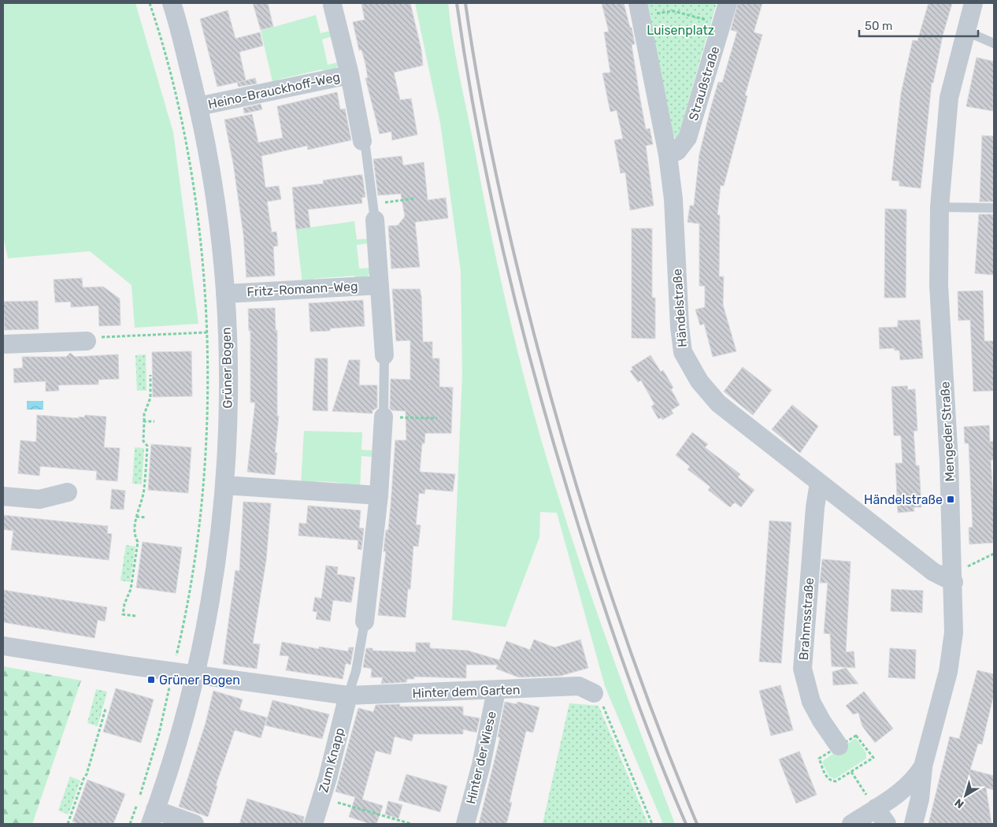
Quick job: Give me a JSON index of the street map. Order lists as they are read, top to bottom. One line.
{"streets":{"street":["Straußstraße","Heino-Brauckhoff-Weg","Fritz-Romann-Weg","Händelstraße","Grüner Bogen","Mengeder Straße","Brahmsstraße","Hinter dem Garten","Hinter der Wiese","Zum Knapp"]},"crossings":[["Straußstraße","Händelstraße"],["Heino-Brauckhoff-Weg","Grüner Bogen"],["Fritz-Romann-Weg","Grüner Bogen"],["Händelstraße","Mengeder Straße"],["Händelstraße","Brahmsstraße"],["Grüner Bogen","Hinter dem Garten"],["Hinter dem Garten","Hinter der Wiese"],["Hinter dem Garten","Zum Knapp"]],"parks":["Luisenplatz"],"places":{"transit":["Händelstraße","Grüner Bogen"]},"scale_bar":"50 m","north":"bottom left"}
